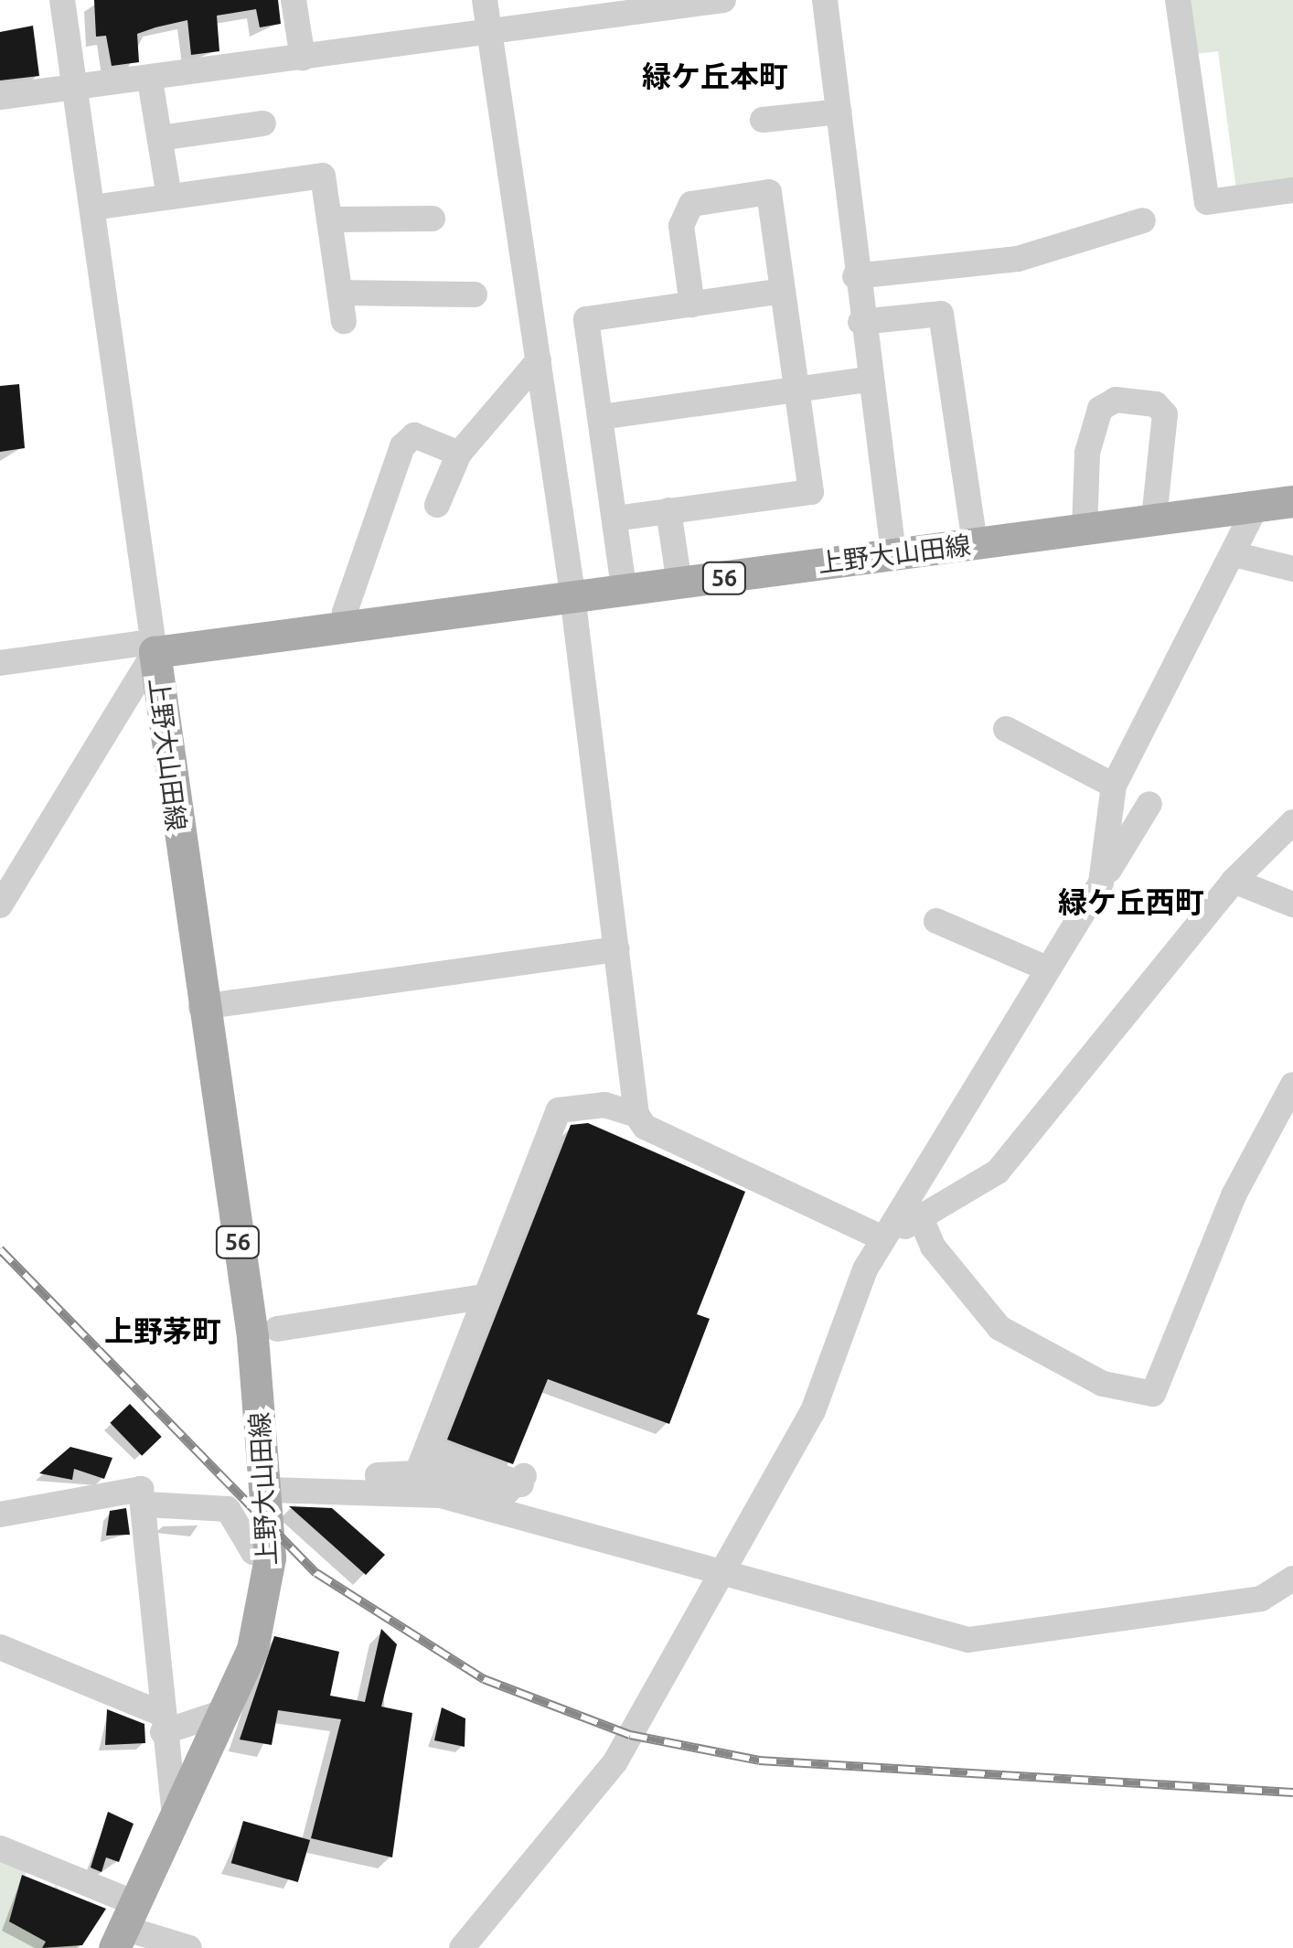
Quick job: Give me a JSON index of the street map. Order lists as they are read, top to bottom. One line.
{"streets":{"main road":["上野大山田線","56"]},"crossings":[["上野大山田線","56"]],"districts":["緑ケ丘本町","緑ケ丘西町","上野茅町"]}
